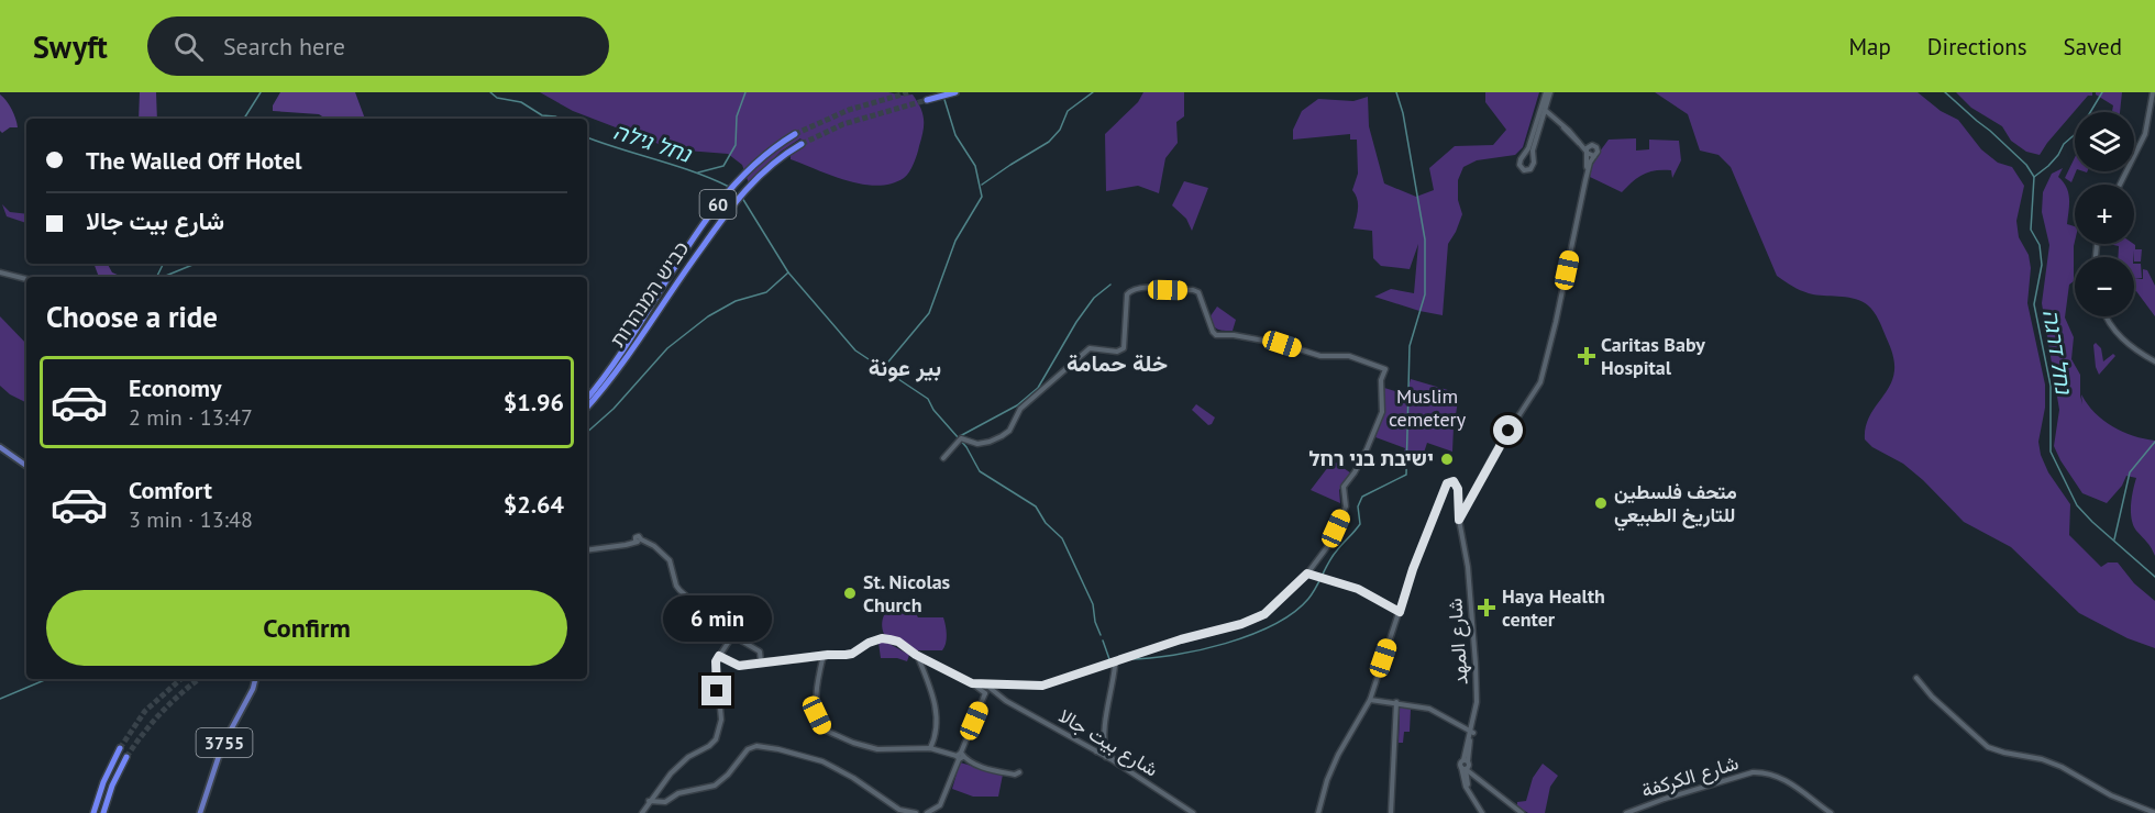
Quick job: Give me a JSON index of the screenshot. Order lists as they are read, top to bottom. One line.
{"streets":{"highway":["60","כביש המנהרות"],"main road":["3755"],"street":["شارع المهد","شارع بيت جالا","شارع الكركفة"]},"districts":["خلة حمامة","بير عونة"],"water":["נחל גילה","נחל דרגה"],"parks":["Muslim cemetery"],"places":{"health":["Caritas Baby Hospital","Haya Health center"],"other":["ישיבת בני רחל","متحف فلسطين للتاريخ الطبيعي","St. Nicolas Church"]},"page":{"header":"Swyft","search":"Search here","nav":["Map","Directions","Saved"],"map_buttons":["+","−"],"banner":["The Walled Off Hotel","شارع بيت جالا"],"heading":"Choose a ride","list":[{"name":"Economy","note":"2 min · 13:47","value":"$1.96"},{"name":"Comfort","note":"3 min · 13:48","value":"$2.64"}],"buttons":"Confirm","bubble":"6 min"}}
